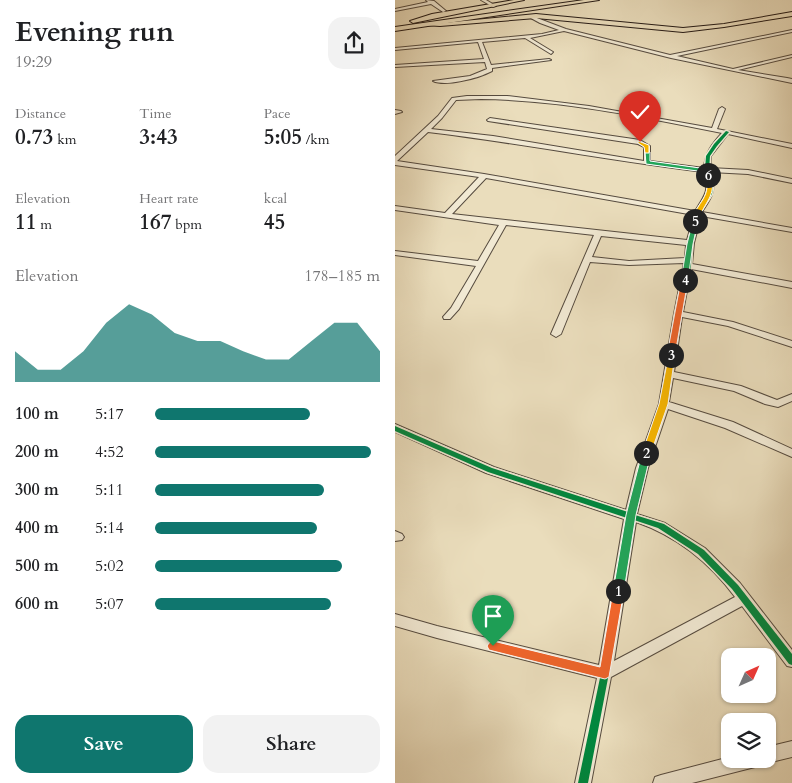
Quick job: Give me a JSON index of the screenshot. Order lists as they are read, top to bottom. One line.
{"north":"top right","page":{"heading":["Evening run","19:29"],"stats":[["Distance","0.73 km"],["Time","3:43"],["Pace","5:05 /km"],["Elevation","11 m"],["Heart rate","167 bpm"],["kcal","45"]],"pins":["6","5","4","3","2","1"],"chart":["Elevation","178–185 m"],"list":[{"name":"100 m","note":"5:17"},{"name":"200 m","note":"4:52"},{"name":"300 m","note":"5:11"},{"name":"400 m","note":"5:14"},{"name":"500 m","note":"5:02"},{"name":"600 m","note":"5:07"}],"buttons":["Save","Share"]}}
